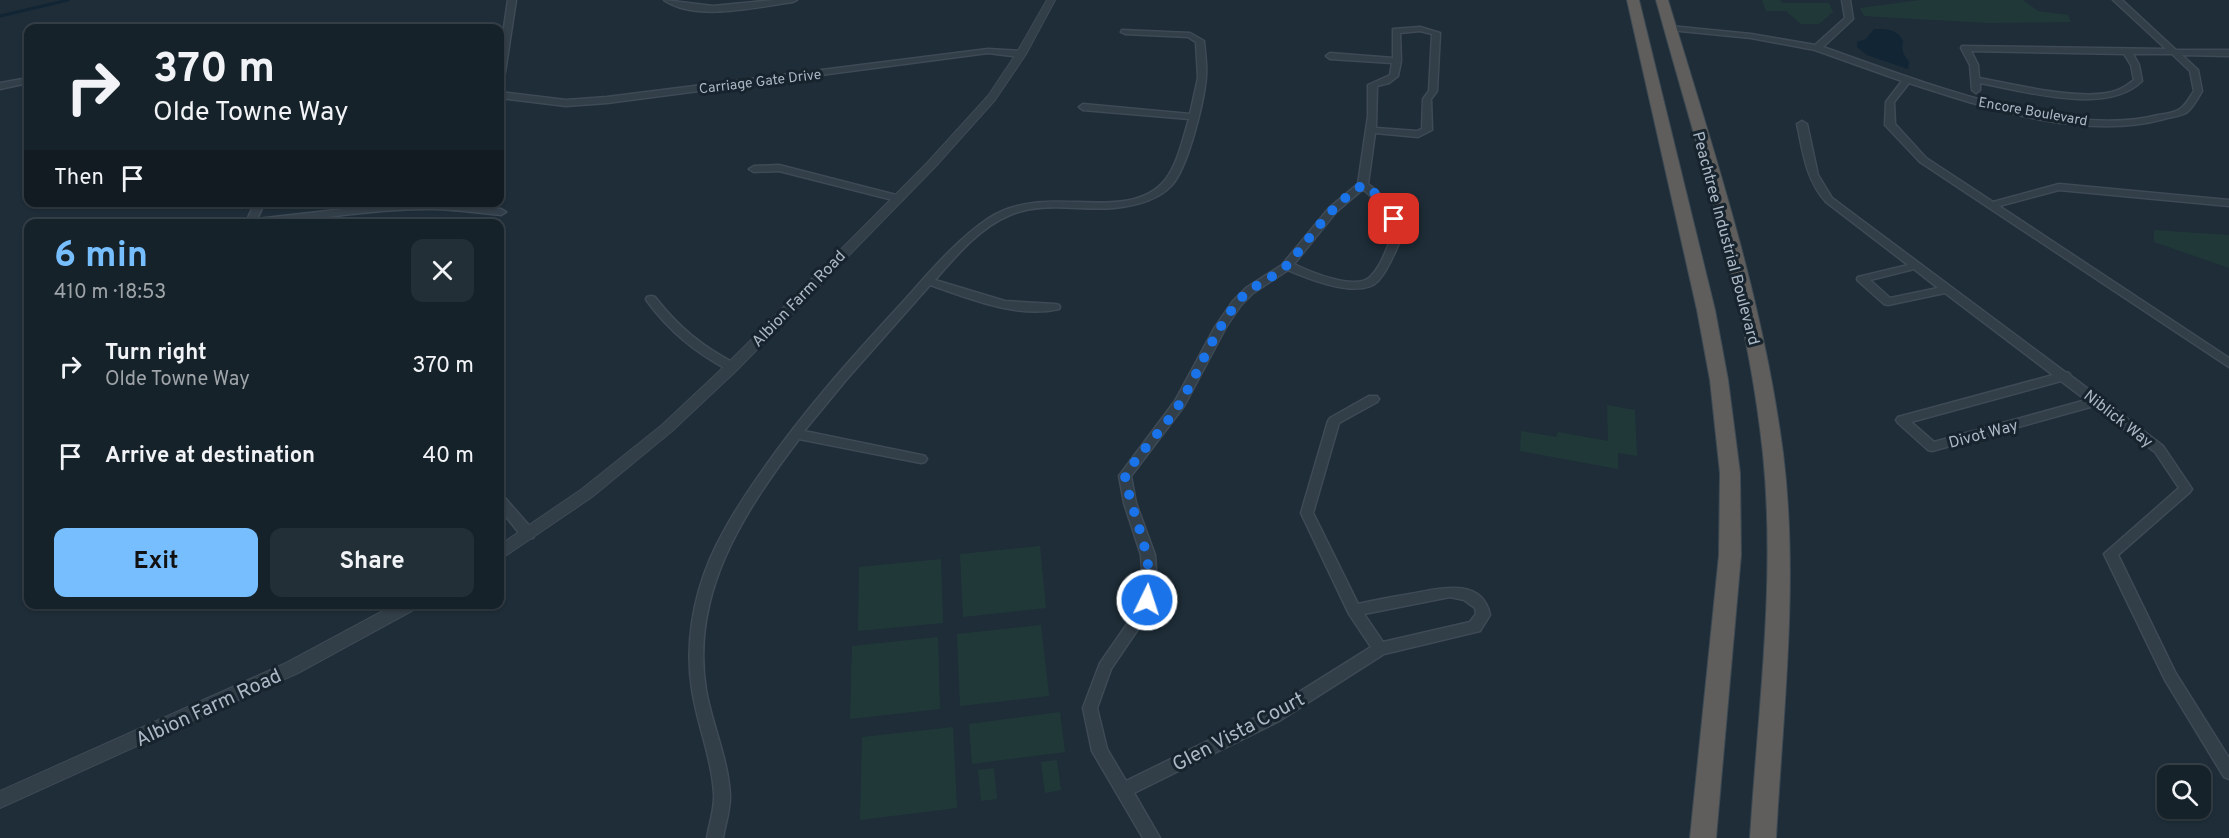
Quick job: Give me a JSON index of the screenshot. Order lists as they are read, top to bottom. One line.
{"streets":{"highway":["Peachtree Industrial Boulevard"],"street":["Carriage Gate Drive","Encore Boulevard","Albion Farm Road","Niblick Way","Divot Way","Glen Vista Court"]},"crossings":[["Carriage Gate Drive","Albion Farm Road"],["Encore Boulevard","Peachtree Industrial Boulevard"],["Niblick Way","Divot Way"]],"page":{"turn":["370 m","Olde Towne Way"],"then":"Then","heading":["6 min","410 m · 18:53"],"list":[{"name":"Turn right","note":"Olde Towne Way","value":"370 m"},{"name":"Arrive at destination","value":"40 m"}],"buttons":["Exit","Share"]}}
